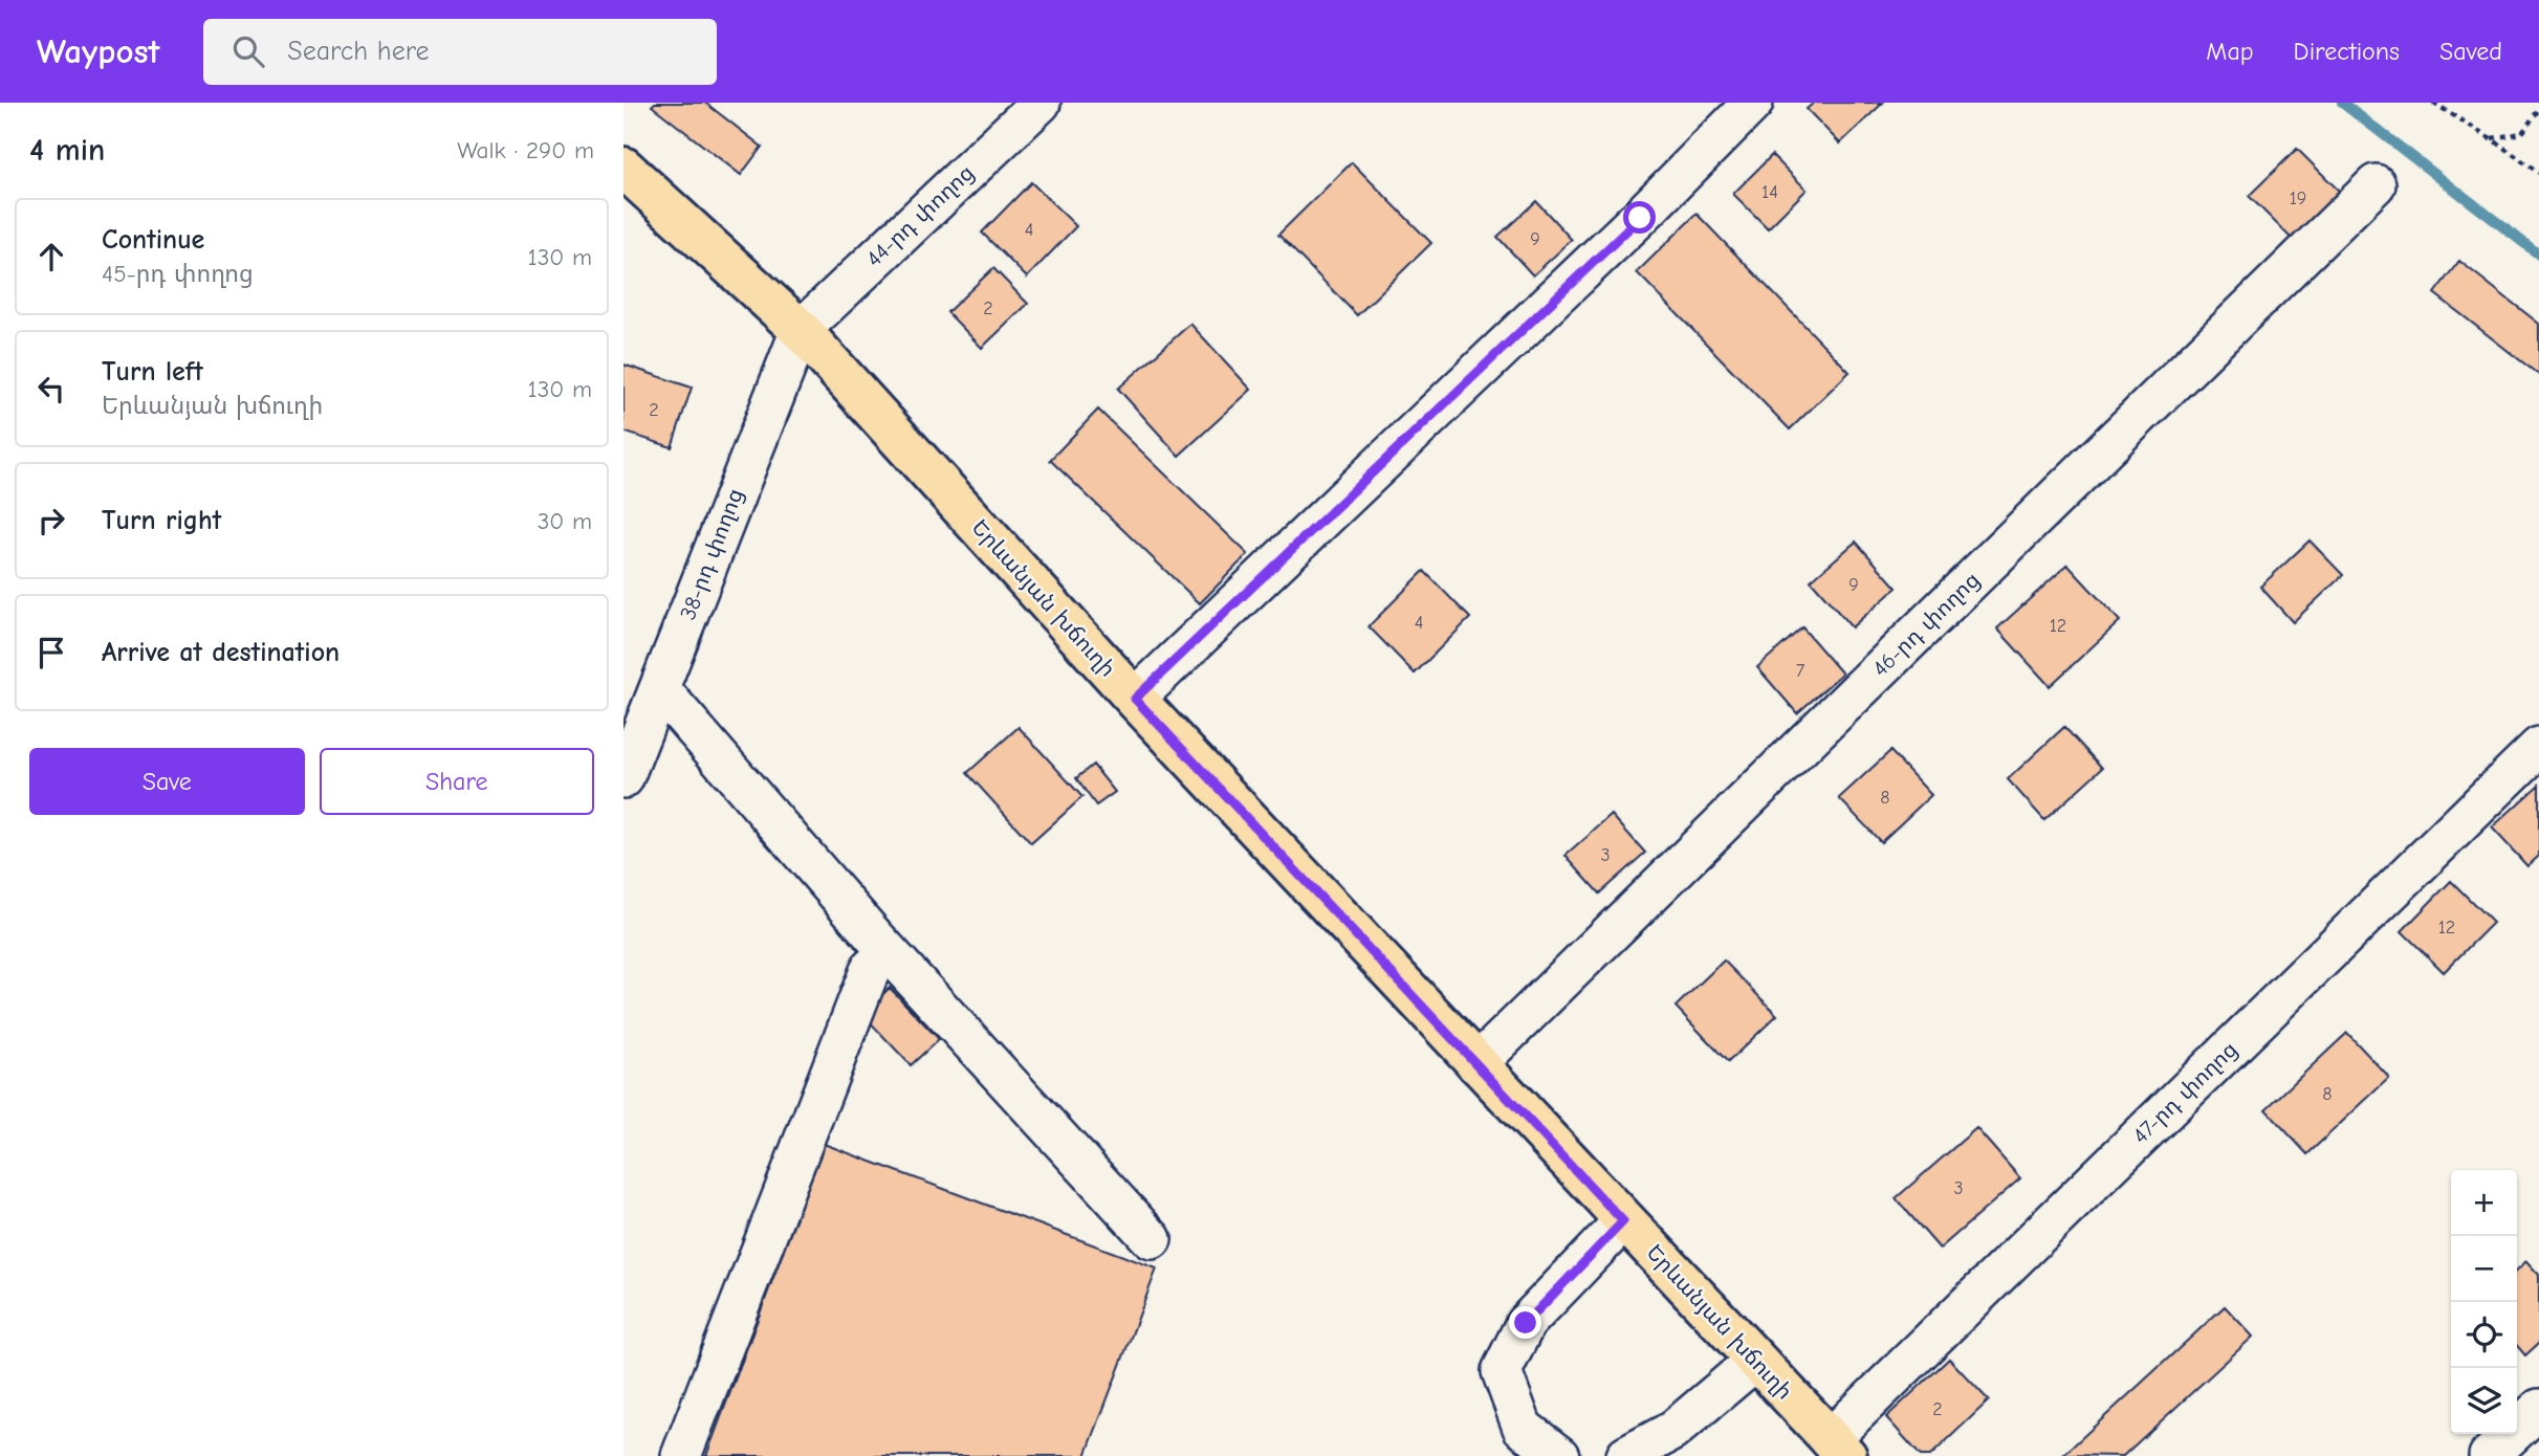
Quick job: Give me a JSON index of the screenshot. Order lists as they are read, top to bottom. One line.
{"streets":{"main road":["Երևանյան խճուղի"],"street":["44-րդ փողոց","38-րդ փողոց","46-րդ փողոց","47-րդ փողոց"]},"crossings":[["44-րդ փողոց","38-րդ փողոց"],["44-րդ փողոց","Երևանյան խճուղի"],["38-րդ փողոց","Երևանյան խճուղի"],["Երևանյան խճուղի","46-րդ փողոց"],["Երևանյան խճուղի","47-րդ փողոց"]],"house_numbers":["14","19","4","9","2","2","9","4","12","7","8","3","12","8","3","2"],"page":{"header":"Waypost","search":"Search here","nav":["Map","Directions","Saved"],"heading":["4 min","Walk · 290 m"],"list":[["Continue","45-րդ փողոց","130 m"],["Turn left","Երևանյան խճուղի","130 m"],["Turn right","30 m"],"Arrive at destination"],"buttons":["Save","Share"],"map_buttons":["+","−"]}}
